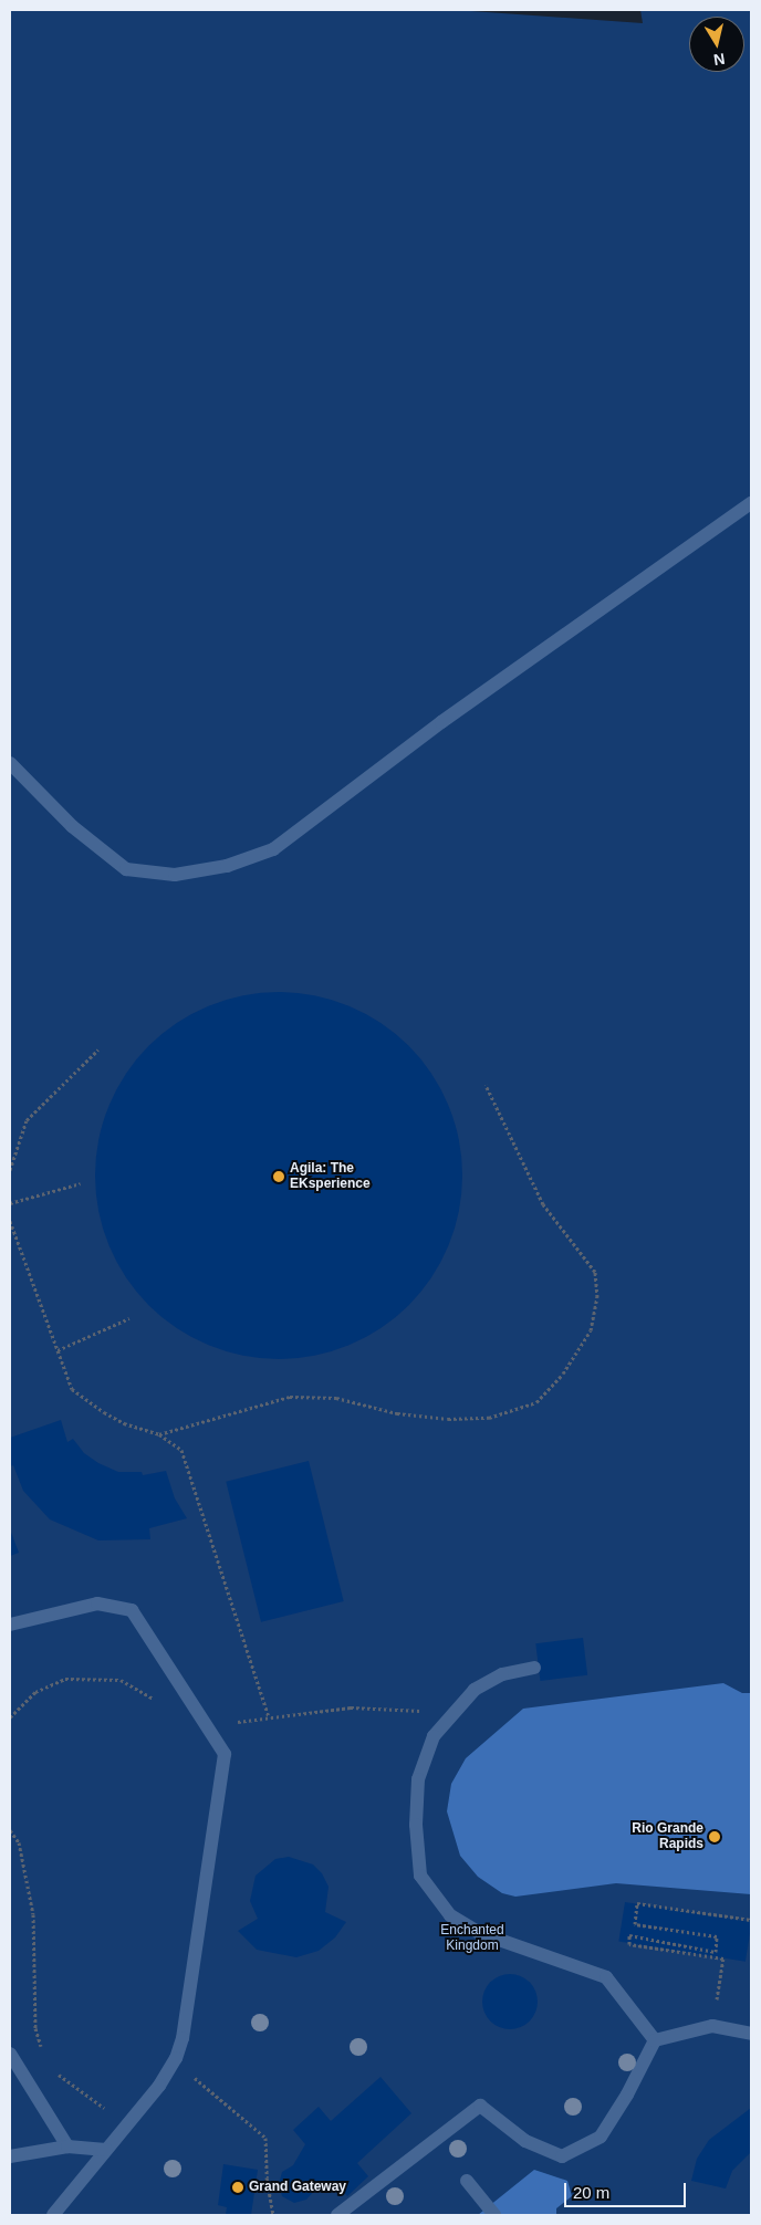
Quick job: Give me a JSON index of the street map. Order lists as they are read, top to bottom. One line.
{"parks":["Enchanted Kingdom"],"places":["Agila: The EKsperience","Rio Grande Rapids","Grand Gateway"],"scale_bar":"20 m","north":"bottom"}
